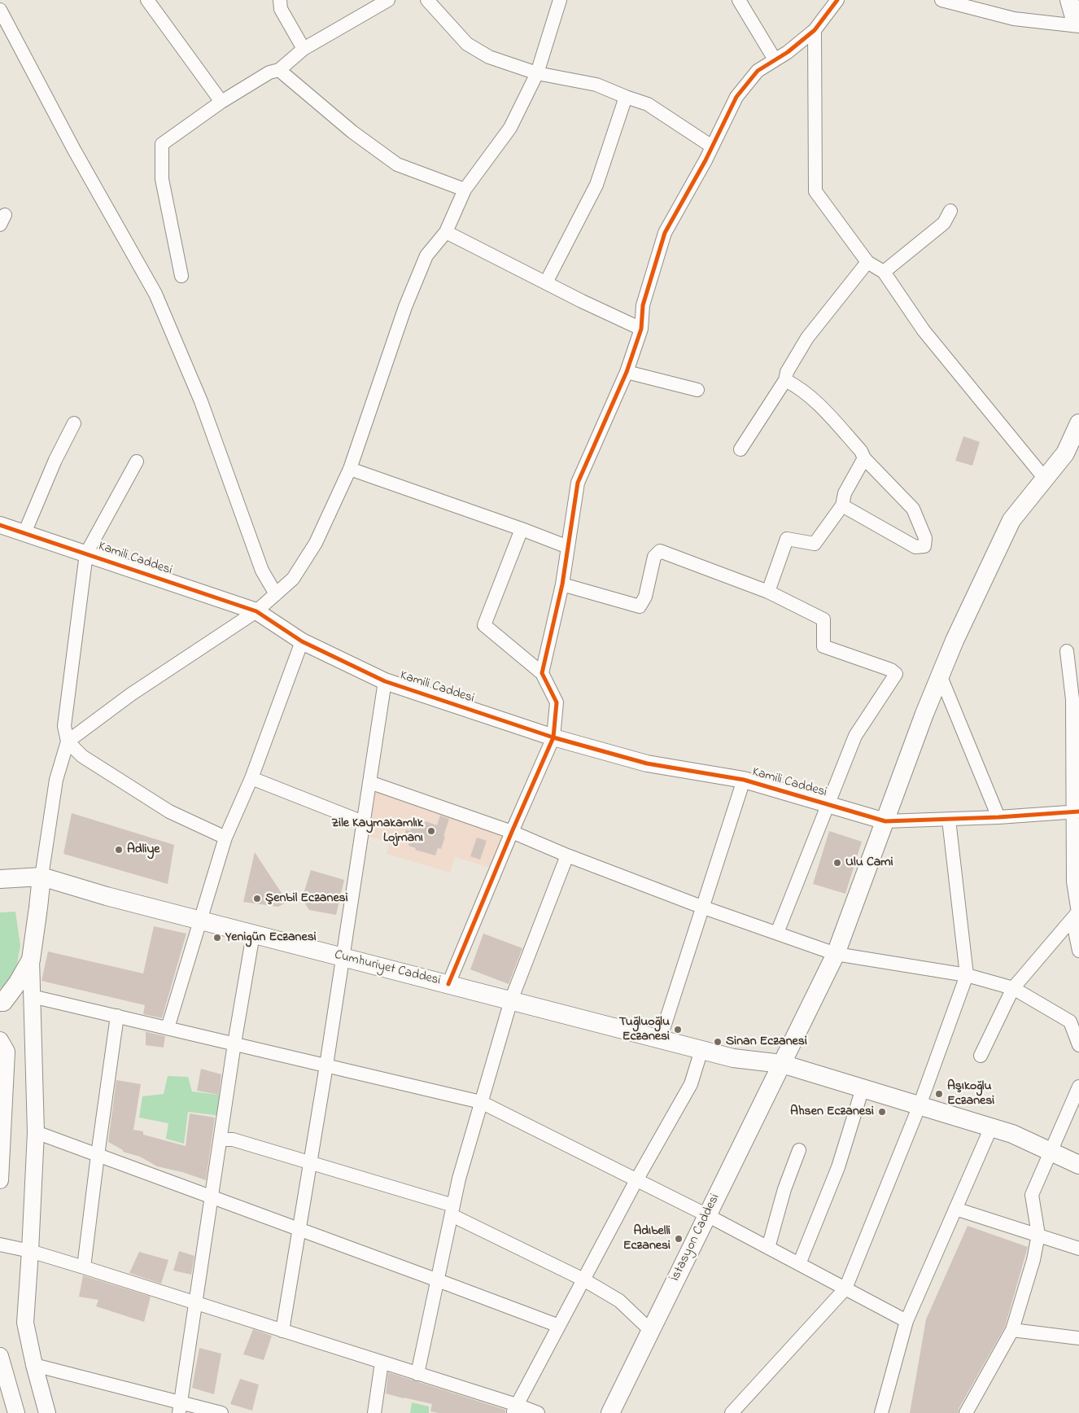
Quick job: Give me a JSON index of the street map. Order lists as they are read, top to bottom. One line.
{"streets":{"main road":["Cumhuriyet Caddesi","İstasyon Caddesi"],"street":["Kamili Caddesi"]},"crossings":[["Kamili Caddesi","İstasyon Caddesi"],["Cumhuriyet Caddesi","İstasyon Caddesi"]],"places":["Zile Kaymakamlık Lojmanı","Adliye","Ulu Cami","Şenbil Eczanesi","Yenigün Eczanesi","Tuğluoğlu Eczanesi","Sinan Eczanesi","Aşıkoğlu Eczanesi","Ahsen Eczanesi","Adıbelli Eczanesi"]}
